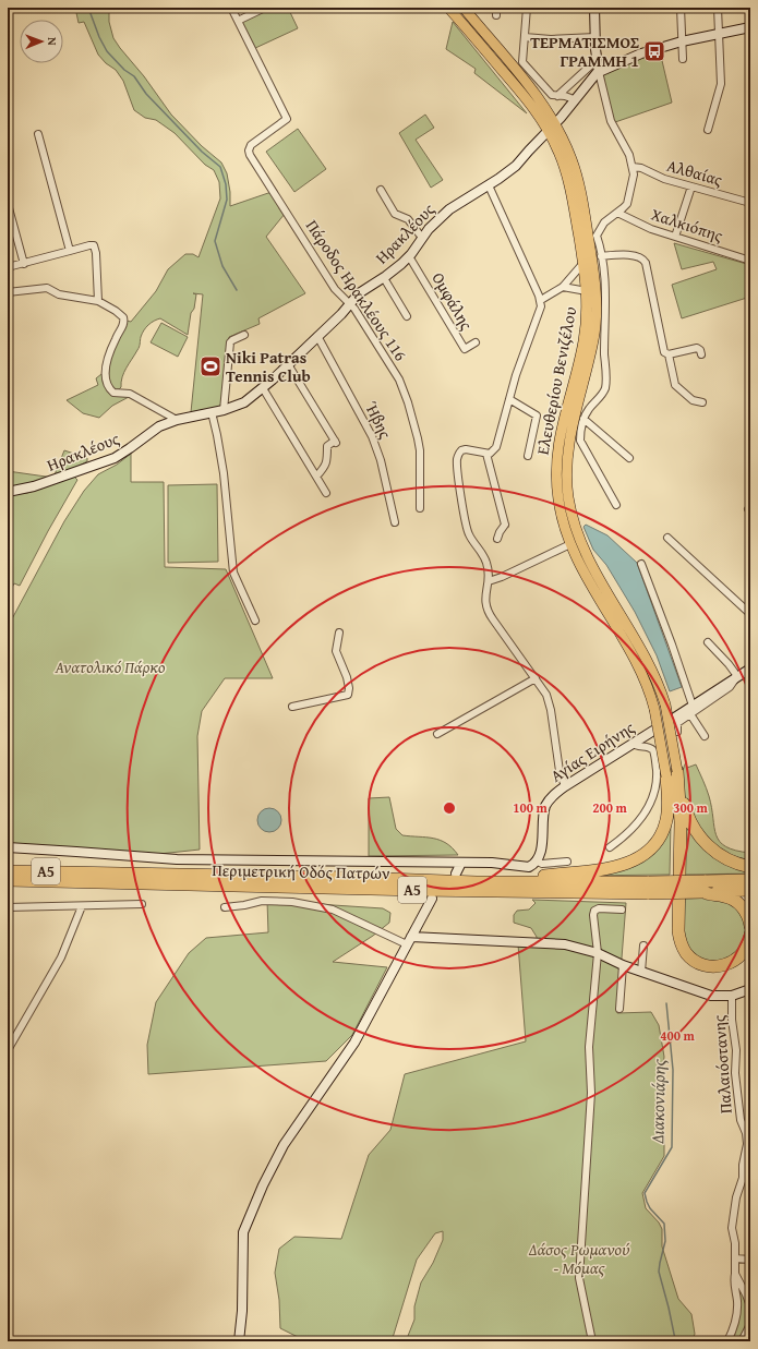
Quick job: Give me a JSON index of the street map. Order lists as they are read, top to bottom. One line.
{"streets":{"highway":["Α5","Περιμετρική Οδός Πατρών"],"main road":["Ελευθερίου Βενιζέλου"],"street":["Αλθαίας","Χαλκιόπης","Ηρακλέους","Πάροδος Ηρακλέους 116","Ομφάλης","Ήβης","Αγίας Ειρήνης","Παλαιόστανης"]},"crossings":[["Ηρακλέους","Πάροδος Ηρακλέους 116"],["Ηρακλέους","Ομφάλης"],["Ηρακλέους","Ελευθερίου Βενιζέλου"],["Ηρακλέους","Ήβης"]],"water":["Διακονιάρης"],"parks":["Ανατολικό Πάρκο","Δάσος Ρωμανού - Μόμας"],"places":{"bus stop":["ΤΕΡΜΑΤΙΣΜΟΣ ΓΡΑΜΜΗ 1"],"sports":["Niki Patras Tennis Club"]},"north":"right","rings":["100 m","200 m","300 m","400 m"]}
